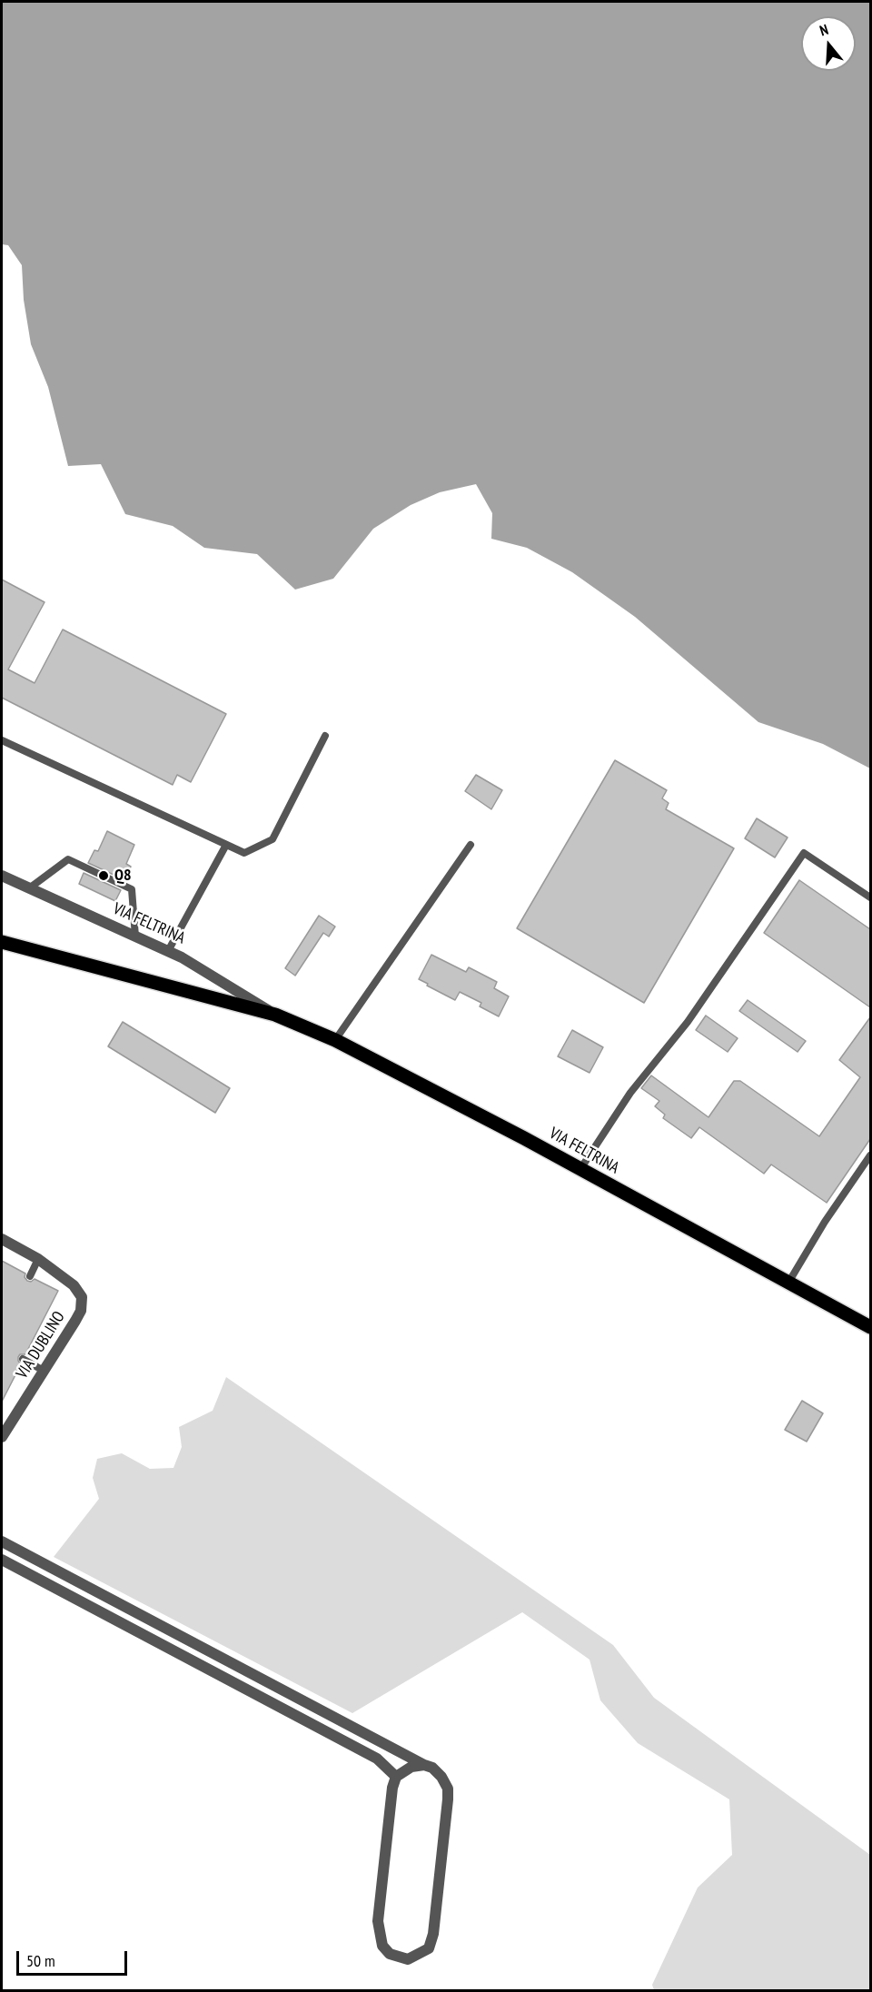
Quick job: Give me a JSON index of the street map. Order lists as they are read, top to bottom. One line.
{"streets":{"main road":["VIA FELTRINA"],"street":["VIA DUBLINO"]},"places":["Q8"],"scale_bar":"50 m","north":"top"}
